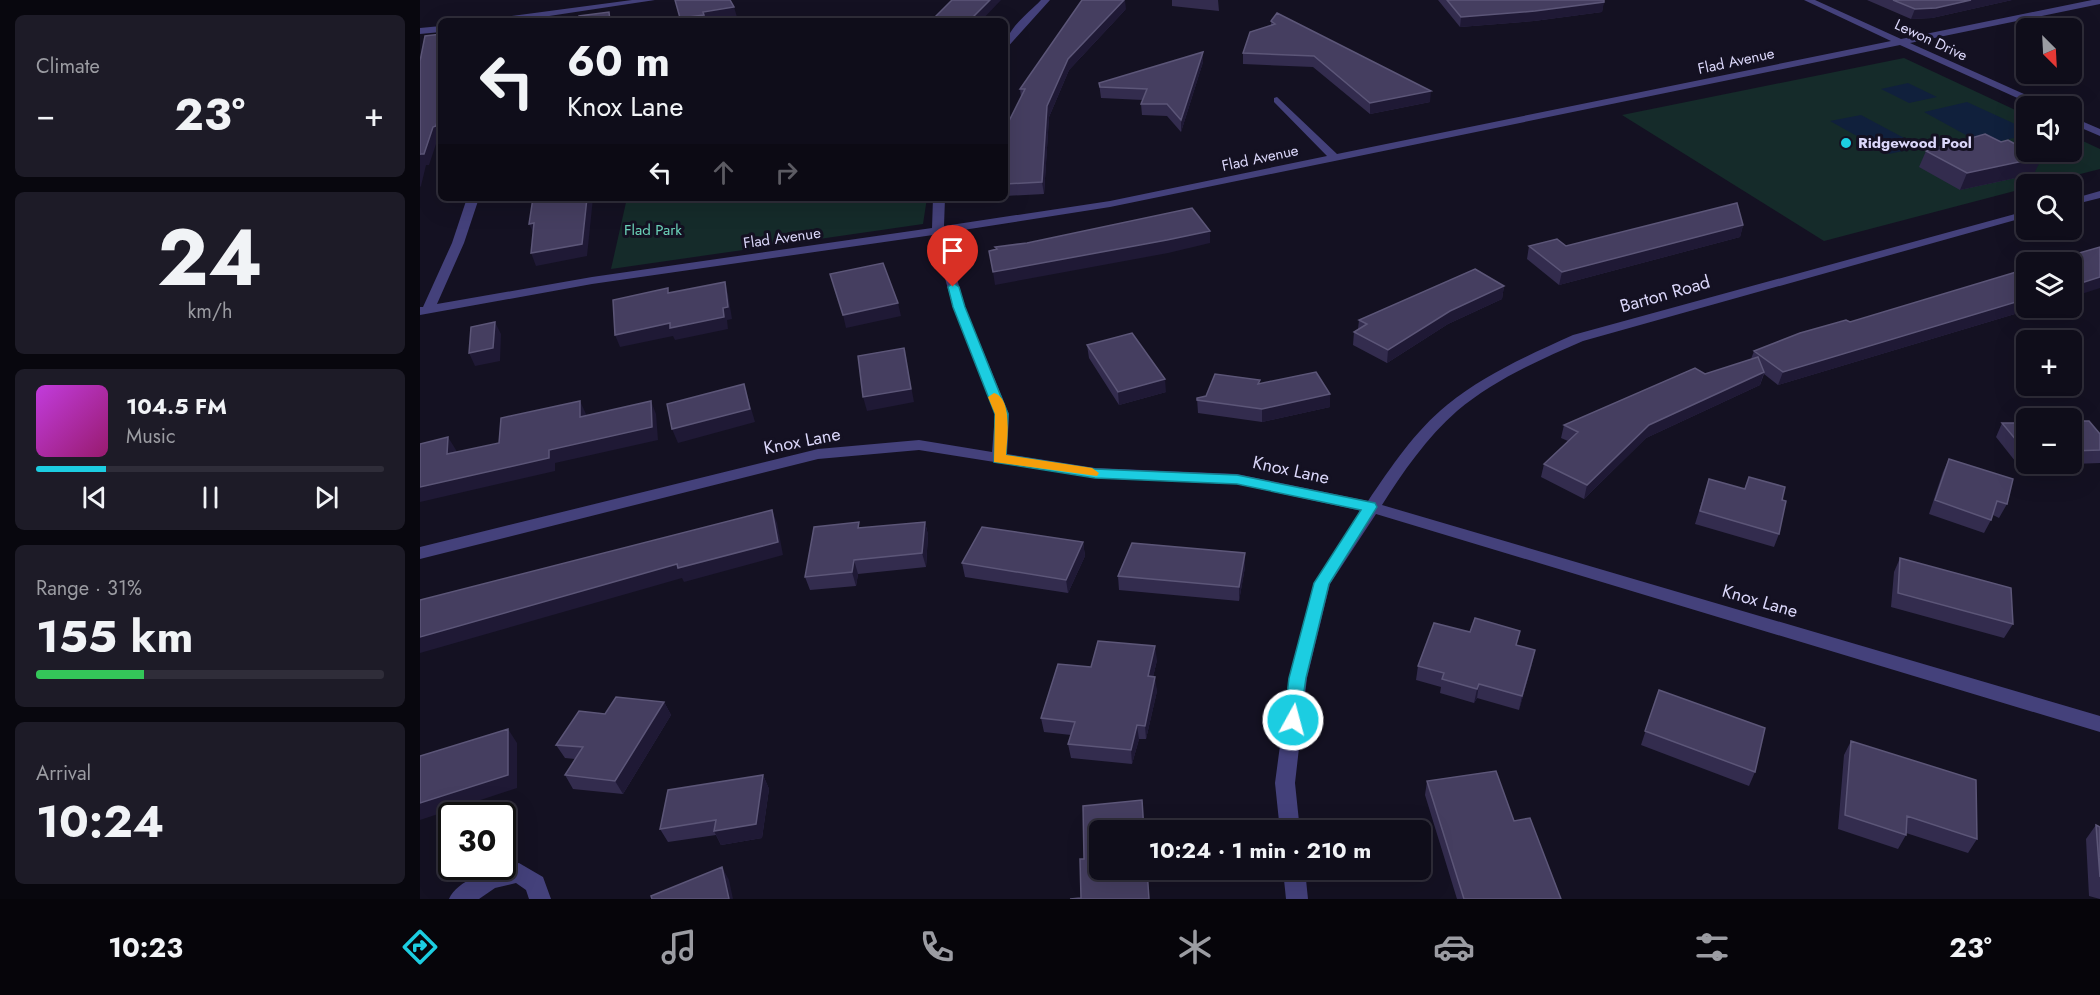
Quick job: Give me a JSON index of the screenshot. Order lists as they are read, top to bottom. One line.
{"streets":{"street":["Lewon Drive","Flad Avenue","Barton Road","Knox Lane"]},"crossings":[["Lewon Drive","Flad Avenue"],["Barton Road","Knox Lane"]],"parks":["Flad Park"],"places":["Ridgewood Pool"],"north":"bottom right","page":{"tile":["Climate",["24","km/h"],["Range · 31%","155 km"],["Arrival","10:24"]],"map_buttons":["+","−"],"turn":["60 m","Knox Lane"],"heat":["−","23°","+"],"song":["104.5 FM","Music"],"limit":"30","trip":"10:24 · 1 min · 210 m","tabs":["10:23","23°"]}}
